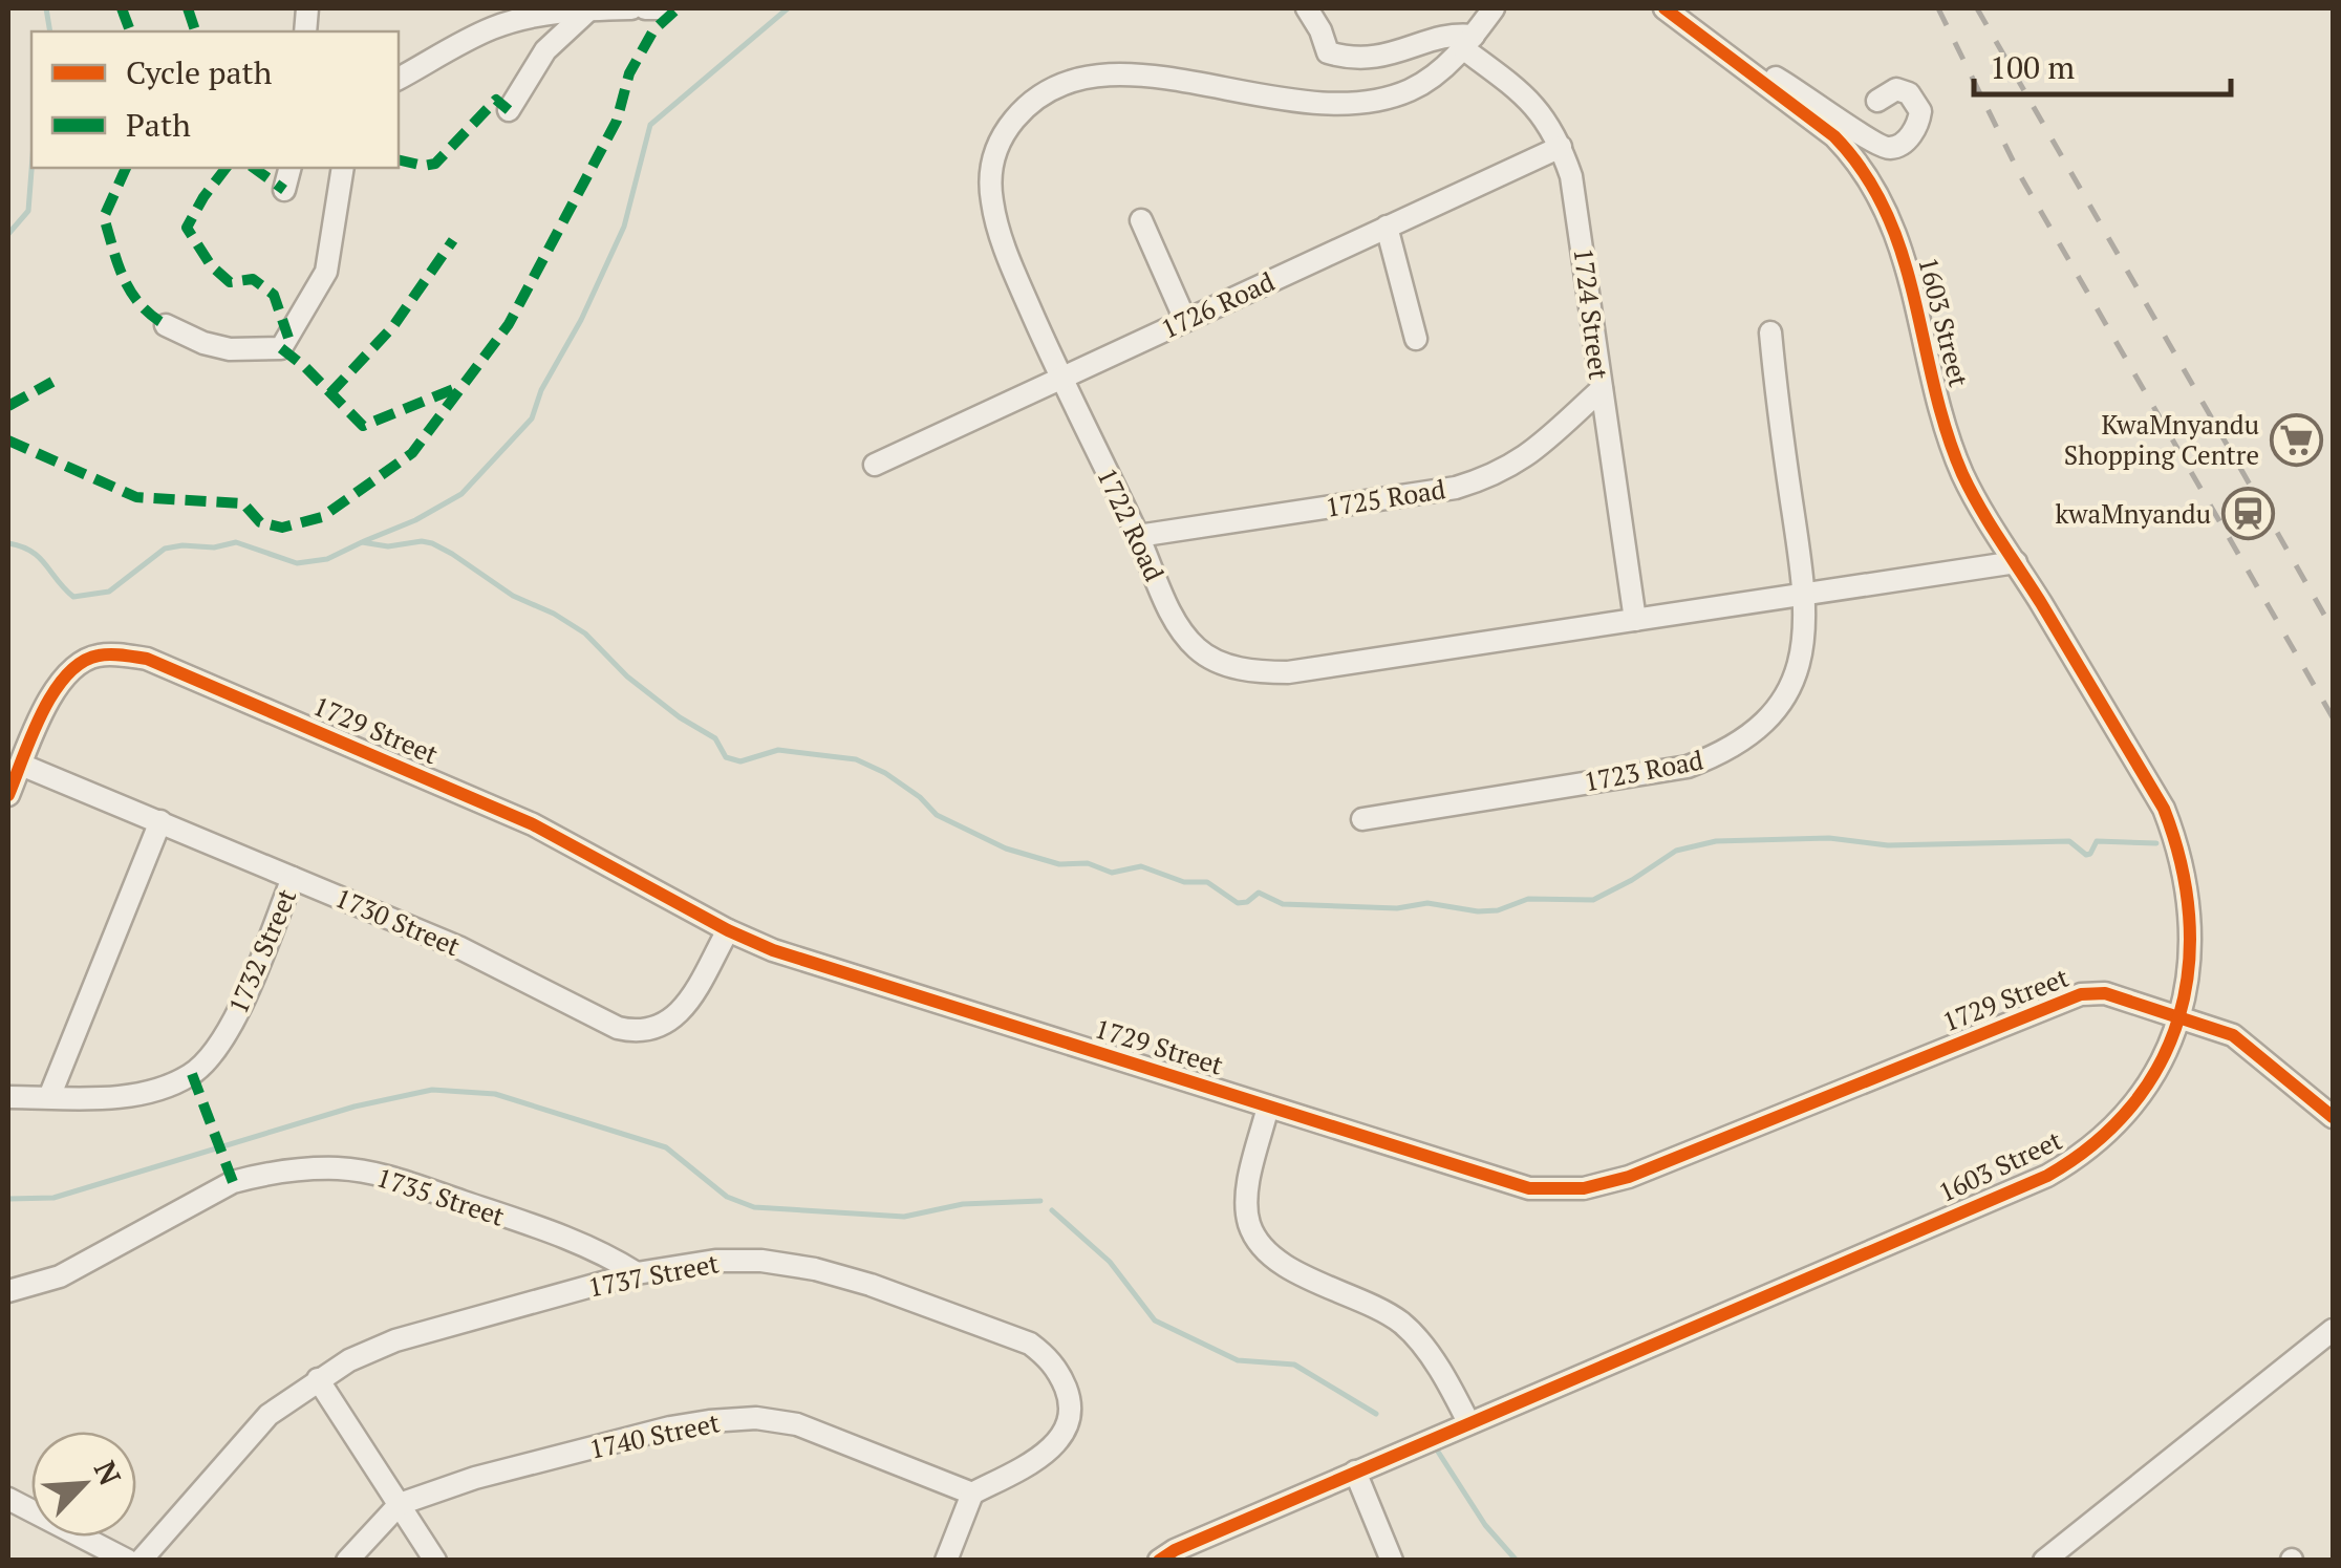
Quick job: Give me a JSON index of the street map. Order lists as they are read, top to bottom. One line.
{"streets":{"street":["1726 Road","1724 Street","1603 Street","1725 Road","1722 Road","1729 Street","1723 Road","1730 Street","1732 Street","1735 Street","1737 Street","1740 Street"]},"crossings":[["1726 Road","1724 Street"],["1726 Road","1722 Road"],["1724 Street","1725 Road"],["1724 Street","1722 Road"],["1603 Street","1722 Road"],["1603 Street","1729 Street"],["1725 Road","1722 Road"],["1722 Road","1723 Road"],["1729 Street","1730 Street"],["1730 Street","1732 Street"],["1735 Street","1737 Street"],["1737 Street","1740 Street"]],"places":{"supermarket":["KwaMnyandu Shopping Centre"],"station":["kwaMnyandu"]},"legend":["Cycle path","Path"],"scale_bar":"100 m","north":"top right"}
